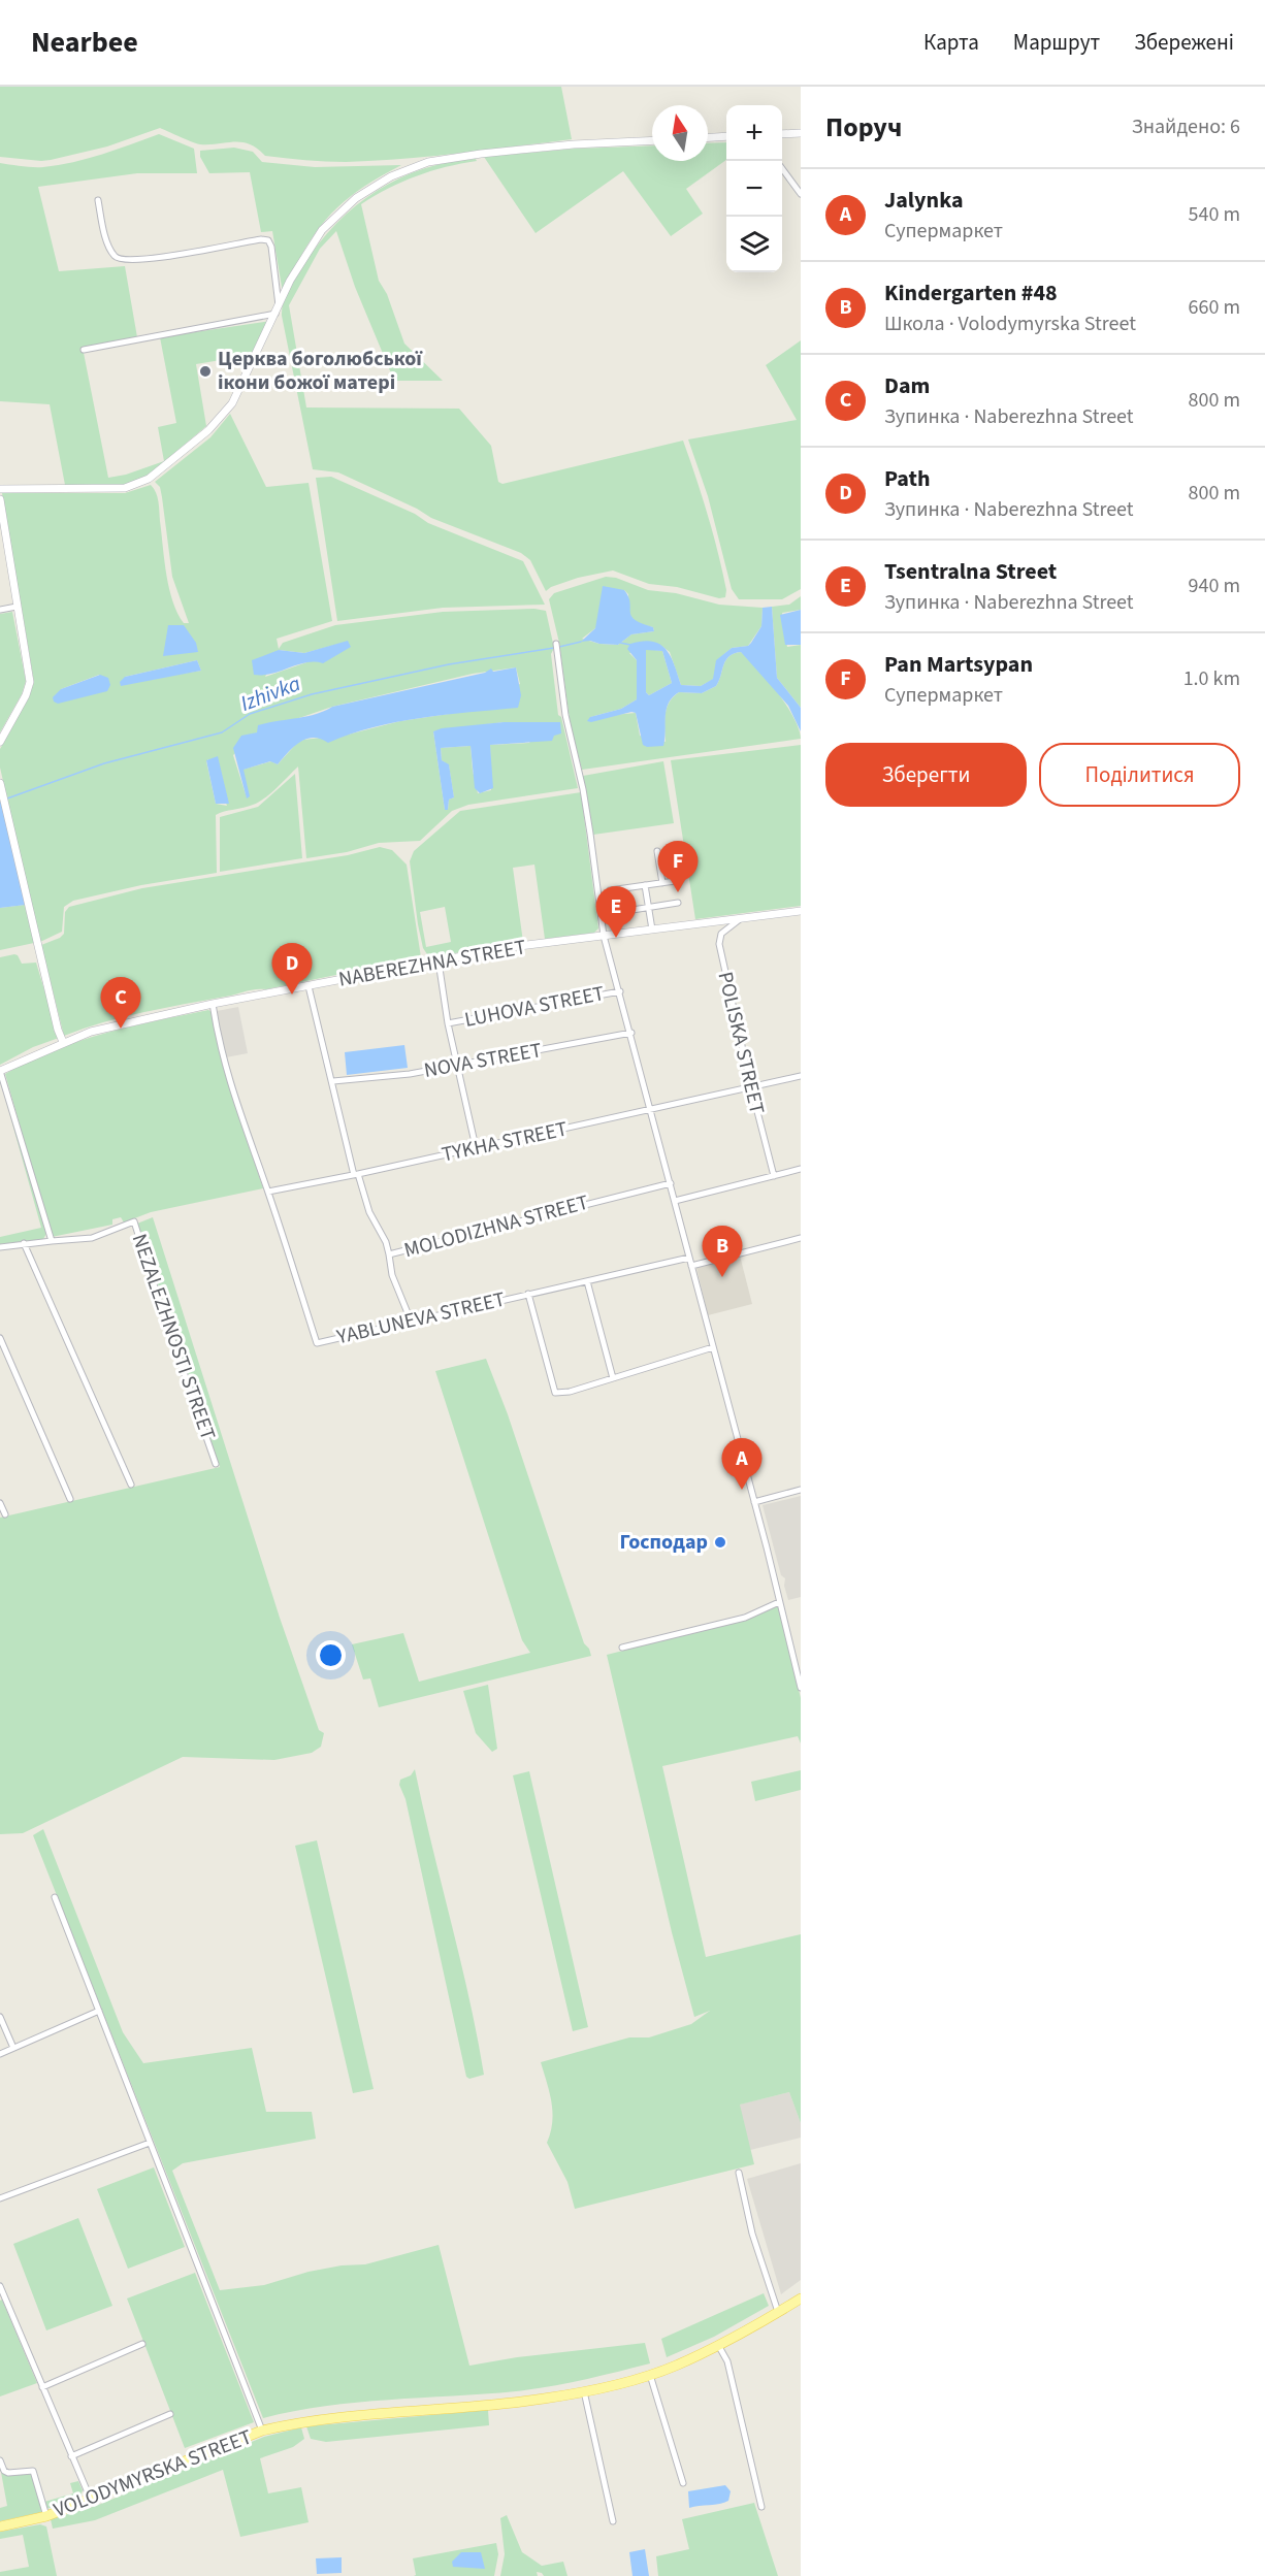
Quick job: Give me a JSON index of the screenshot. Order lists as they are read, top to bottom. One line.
{"streets":{"main road":["VOLODYMYRSKA STREET"],"street":["NABEREZHNA STREET","LUHOVA STREET","POLISKA STREET","NOVA STREET","TYKHA STREET","MOLODIZHNA STREET","YABLUNEVA STREET","NEZALEZHNOSTI STREET"]},"crossings":[["NABEREZHNA STREET","POLISKA STREET"],["NABEREZHNA STREET","YABLUNEVA STREET"],["POLISKA STREET","TYKHA STREET"],["TYKHA STREET","YABLUNEVA STREET"],["MOLODIZHNA STREET","YABLUNEVA STREET"]],"water":["Izhivka"],"places":["Церква боголюбської ікони божої матері","Господар"],"north":"top","page":{"header":"Nearbee","nav":["Карта","Маршрут","Збережені"],"heading":["Поруч","Знайдено: 6"],"map_buttons":["+","−"],"list":[{"mark":"A","name":"Jalynka","note":"Супермаркет","value":"540 m"},{"mark":"B","name":"Kindergarten #48","note":"Школа · Volodymyrska Street","value":"660 m"},{"mark":"C","name":"Dam","note":"Зупинка · Naberezhna Street","value":"800 m"},{"mark":"D","name":"Path","note":"Зупинка · Naberezhna Street","value":"800 m"},{"mark":"E","name":"Tsentralna Street","note":"Зупинка · Naberezhna Street","value":"940 m"},{"mark":"F","name":"Pan Martsypan","note":"Супермаркет","value":"1.0 km"}],"buttons":["Зберегти","Поділитися"],"pins":["F","E","D","C","B","A"]}}
